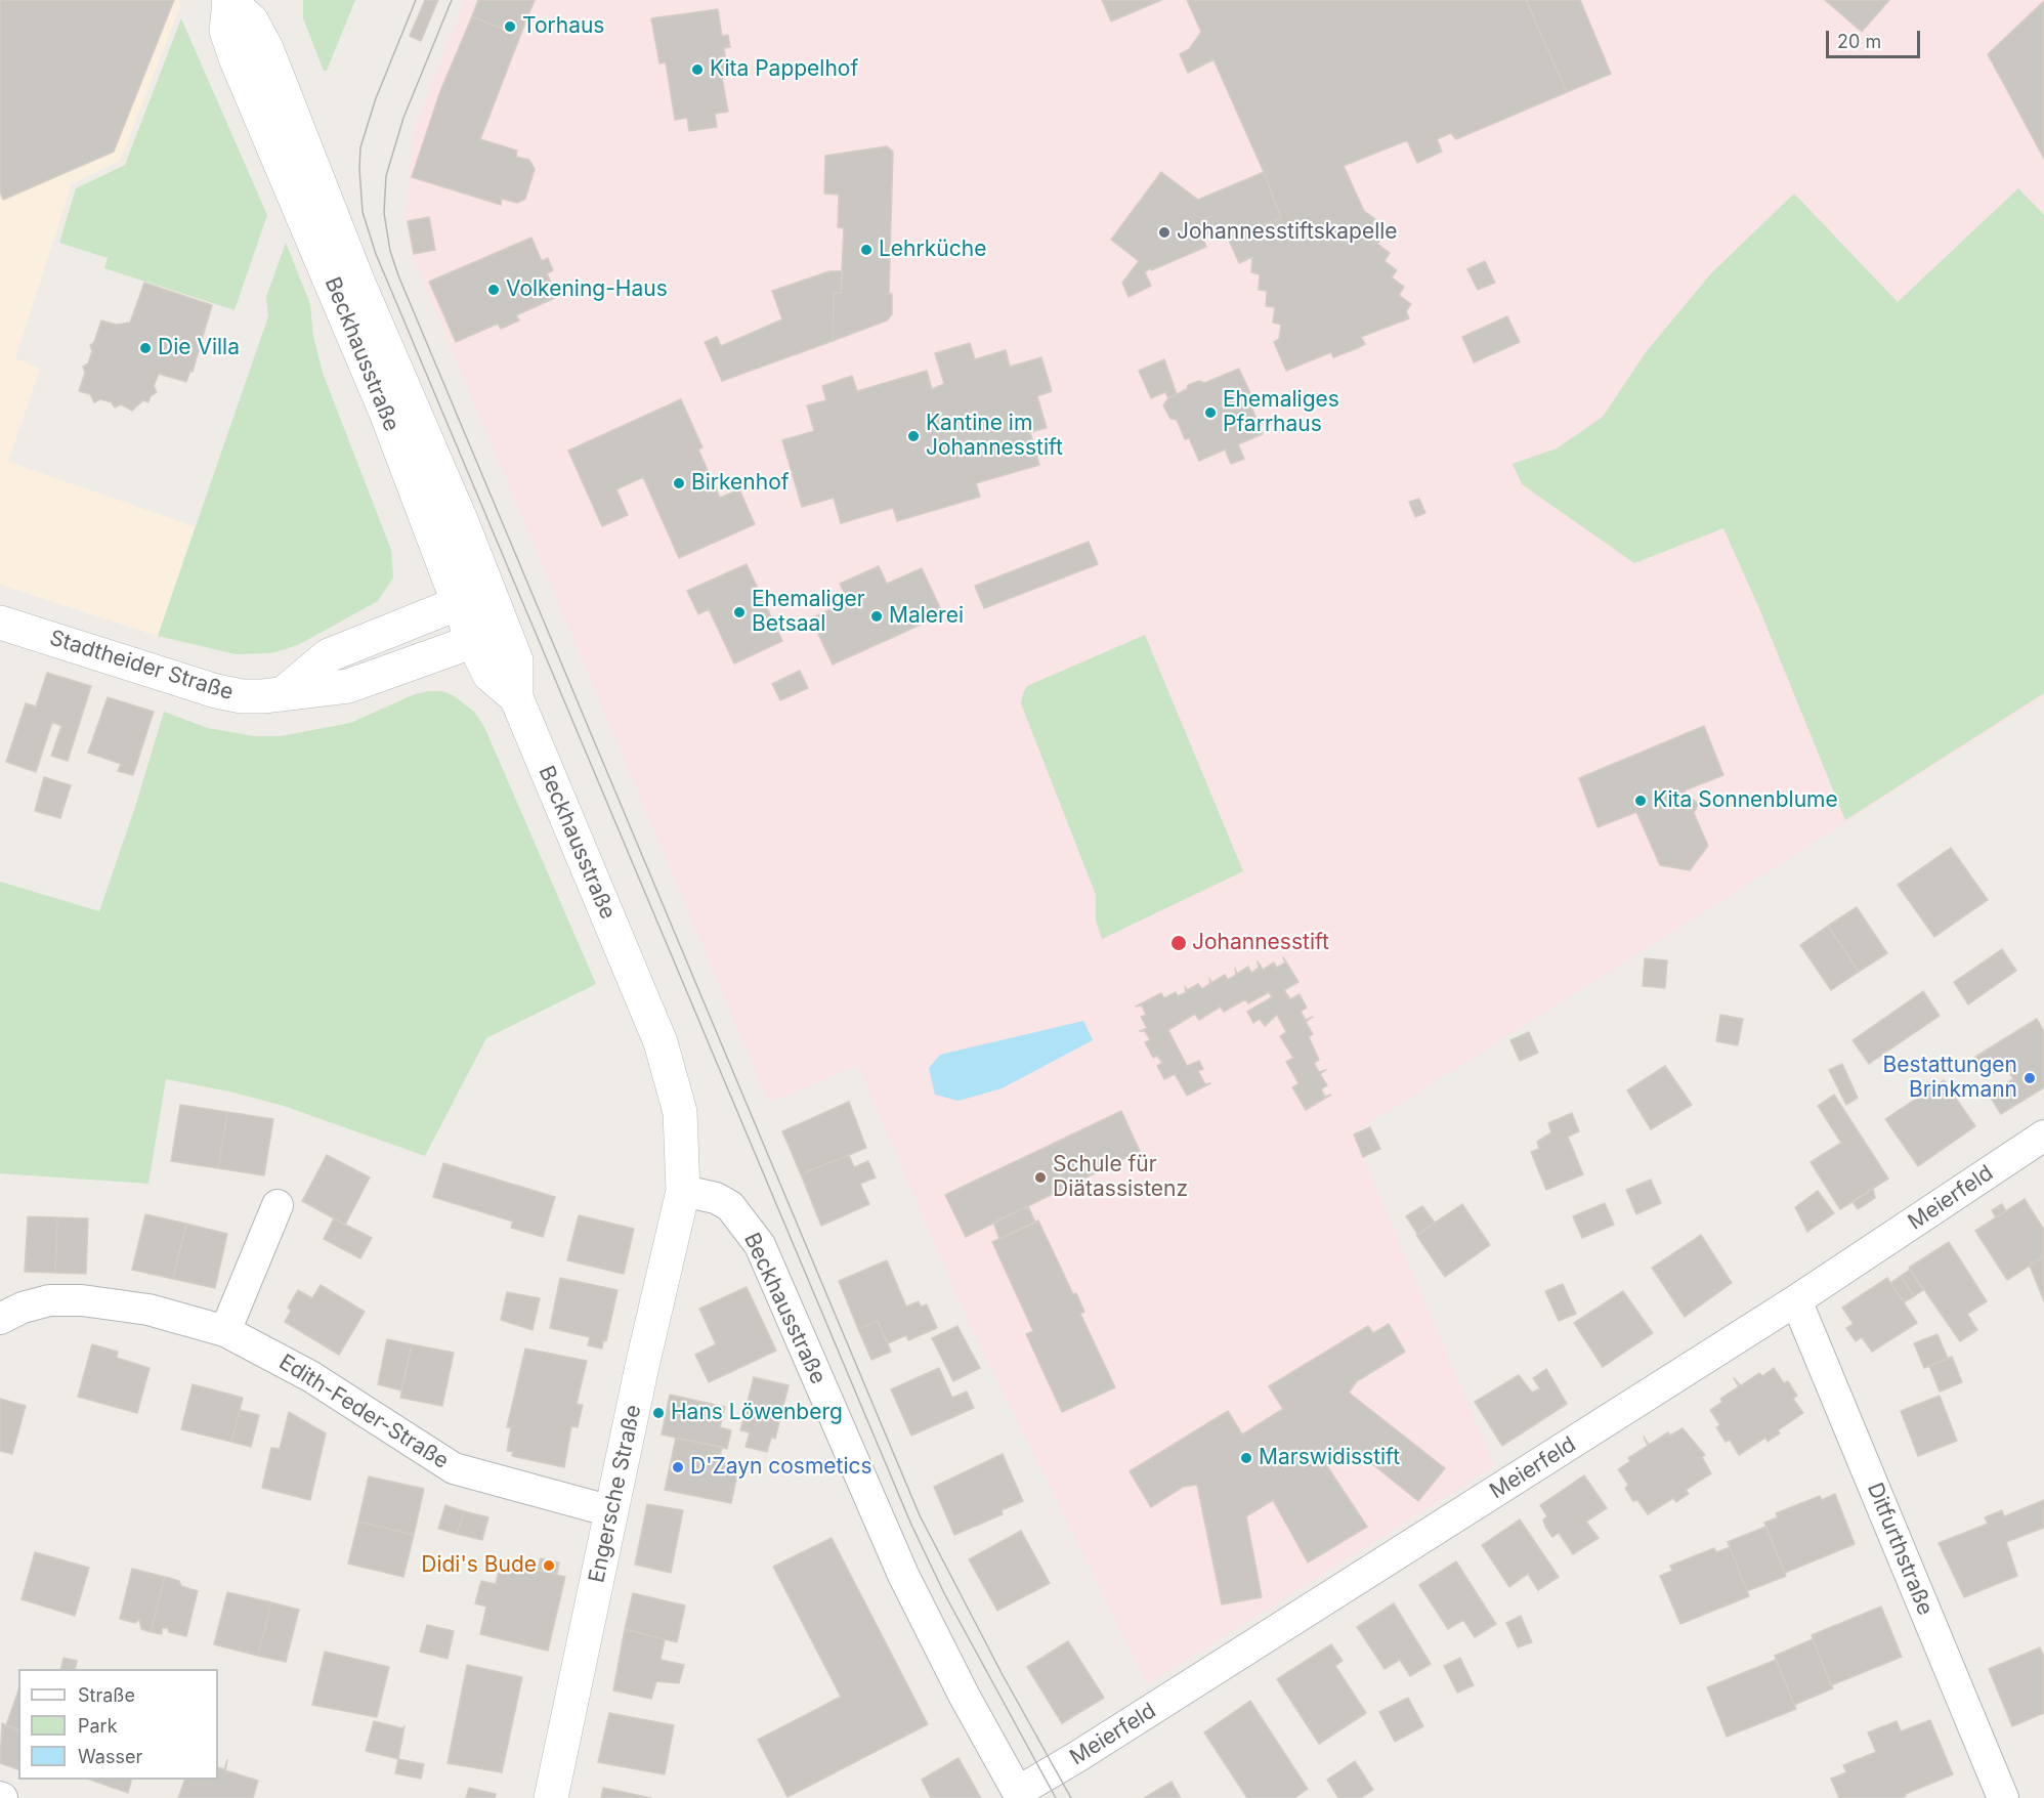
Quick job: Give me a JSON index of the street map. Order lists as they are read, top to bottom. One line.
{"streets":{"main road":["Beckhausstraße","Stadtheider Straße","Engersche Straße"],"street":["Meierfeld","Edith-Feder-Straße","Ditfurthstraße"]},"crossings":[["Beckhausstraße","Stadtheider Straße"],["Beckhausstraße","Meierfeld"],["Beckhausstraße","Engersche Straße"],["Meierfeld","Ditfurthstraße"],["Edith-Feder-Straße","Engersche Straße"]],"places":["Torhaus","Kita Pappelhof","Johannesstiftskapelle","Lehrküche","Volkening-Haus","Die Villa","Ehemaliges Pfarrhaus","Kantine im Johannesstift","Birkenhof","Ehemaliger Betsaal","Malerei","Kita Sonnenblume","Johannesstift","Bestattungen Brinkmann","Schule für Diätassistenz","Hans Löwenberg","Marswidisstift","D'Zayn cosmetics","Didi's Bude"],"legend":["Straße","Park","Wasser"],"scale_bar":"20 m"}
